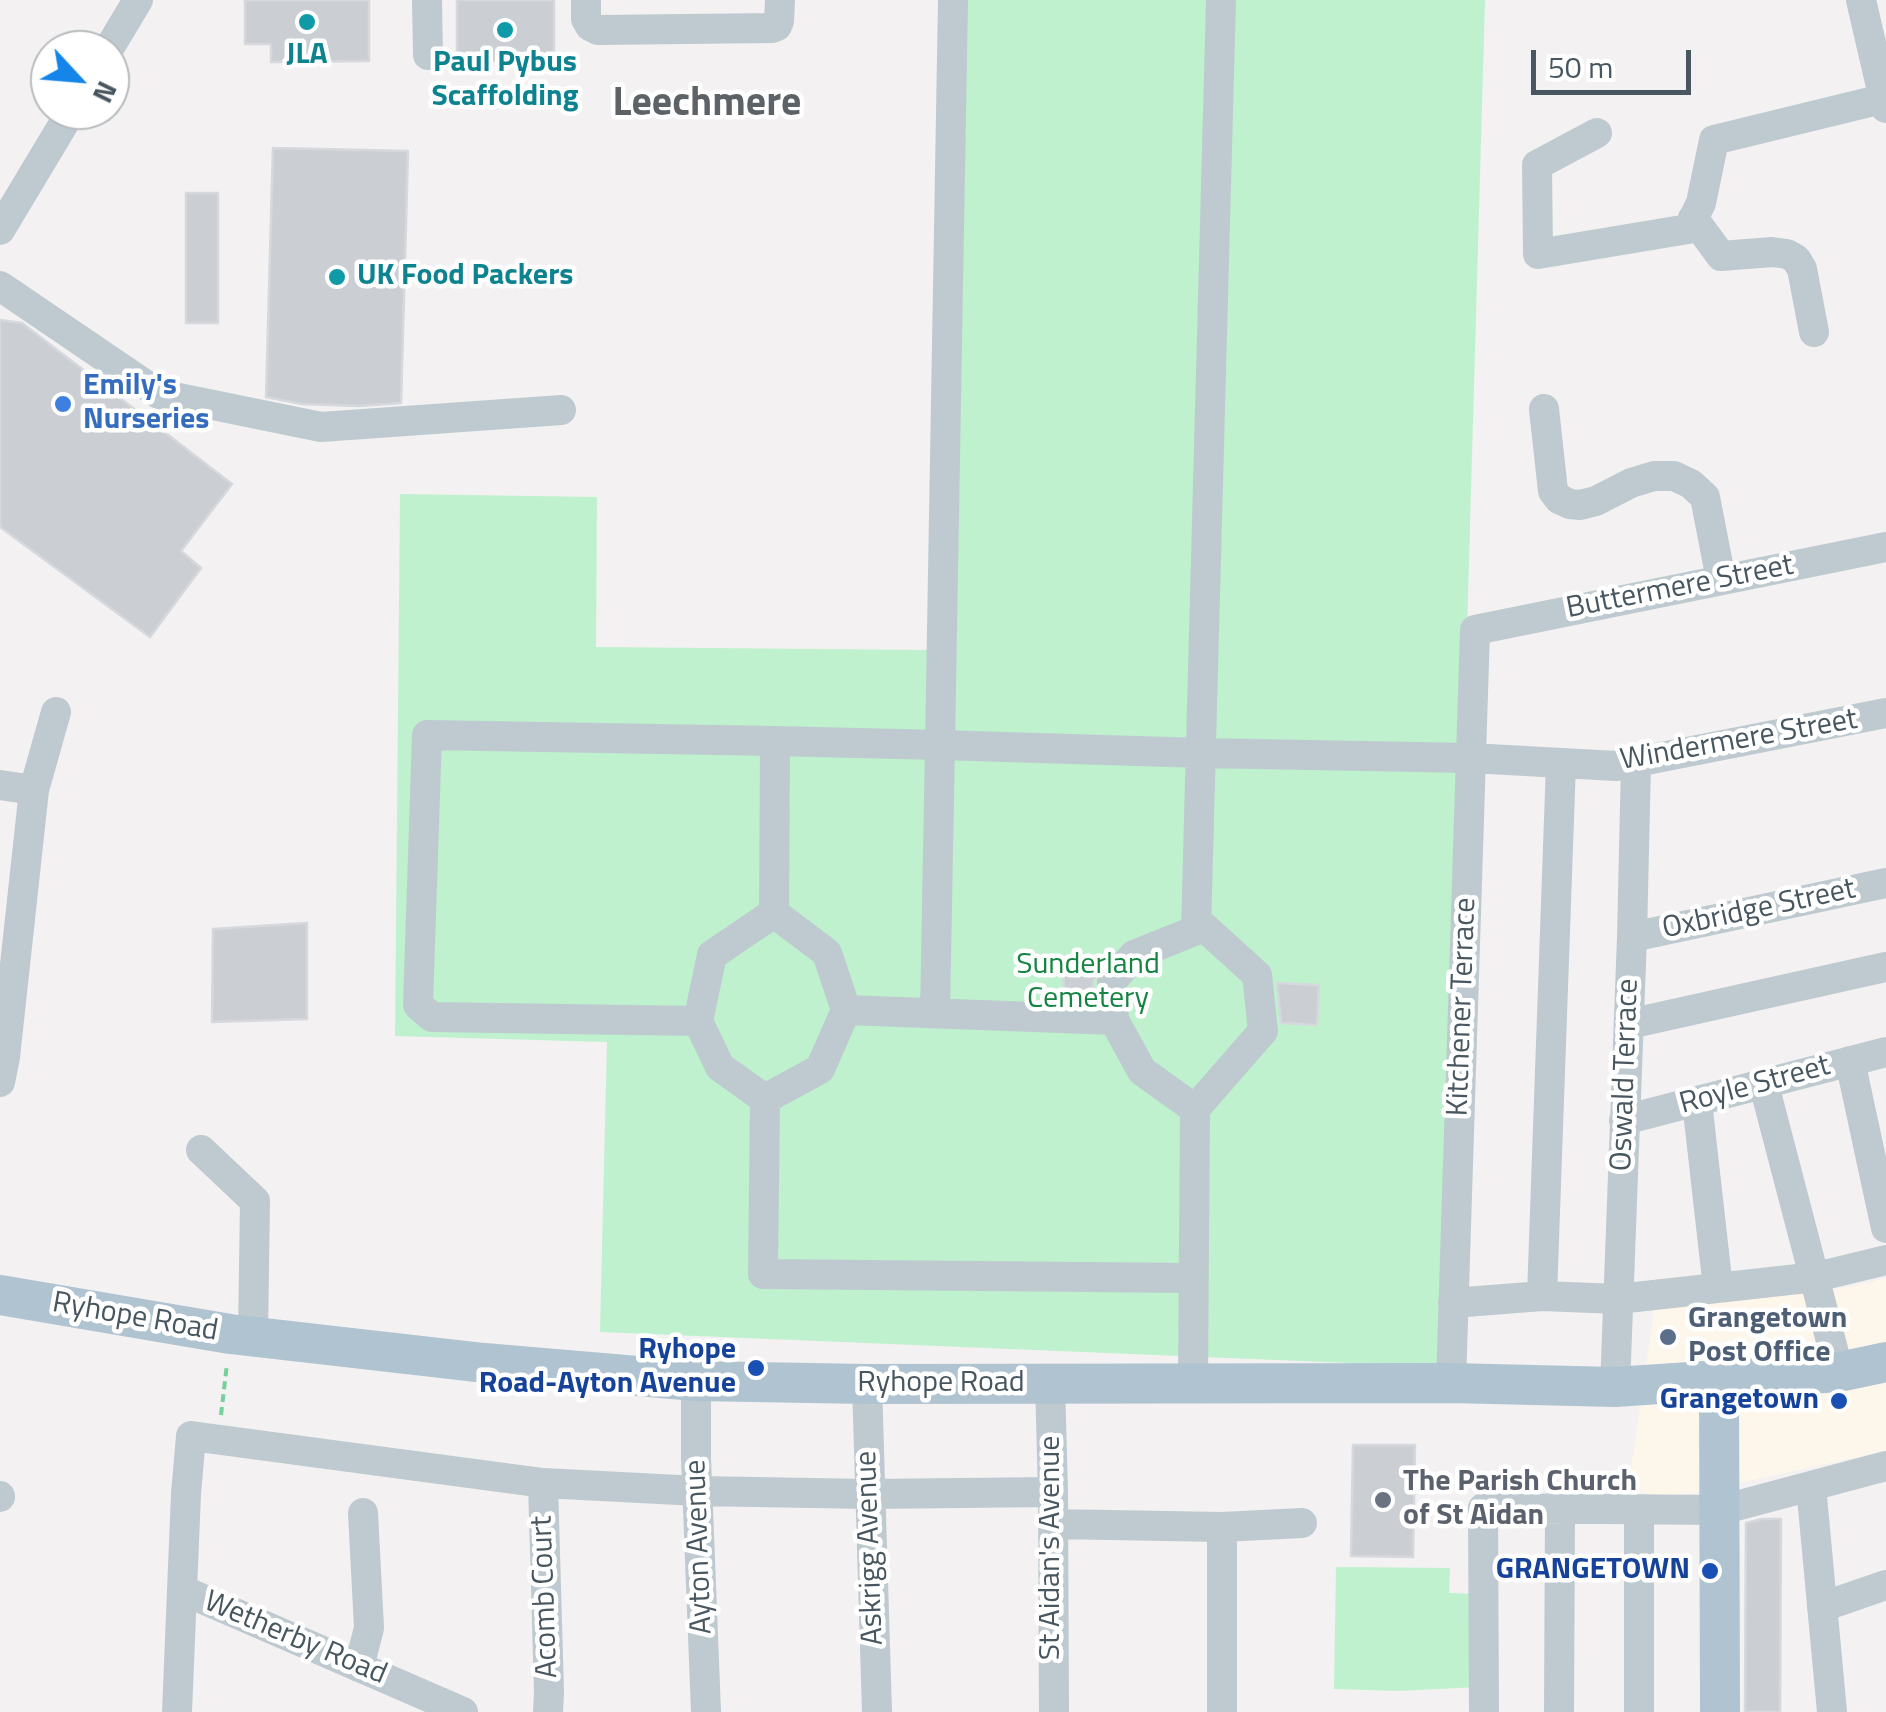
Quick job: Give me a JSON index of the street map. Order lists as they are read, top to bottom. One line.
{"streets":{"main road":["Ryhope Road"],"street":["Buttermere Street","Windermere Street","Oxbridge Street","Kitchener Terrace","Oswald Terrace","Royle Street","Ayton Avenue","Askrigg Avenue","St Aidan's Avenue","Acomb Court","Wetherby Road"]},"crossings":[["Buttermere Street","Kitchener Terrace"],["Windermere Street","Kitchener Terrace"],["Windermere Street","Oswald Terrace"],["Oxbridge Street","Oswald Terrace"],["Kitchener Terrace","Ryhope Road"],["Oswald Terrace","Royle Street"],["Oswald Terrace","Ryhope Road"],["Ryhope Road","Ayton Avenue"],["Ryhope Road","Askrigg Avenue"],["Ryhope Road","St Aidan's Avenue"]],"districts":["Leechmere"],"parks":["Sunderland Cemetery"],"places":["JLA","Paul Pybus Scaffolding","UK Food Packers","Emily's Nurseries","Grangetown Post Office","Ryhope Road-Ayton Avenue","Grangetown","The Parish Church of St Aidan","GRANGETOWN"],"scale_bar":"50 m","north":"bottom right"}
